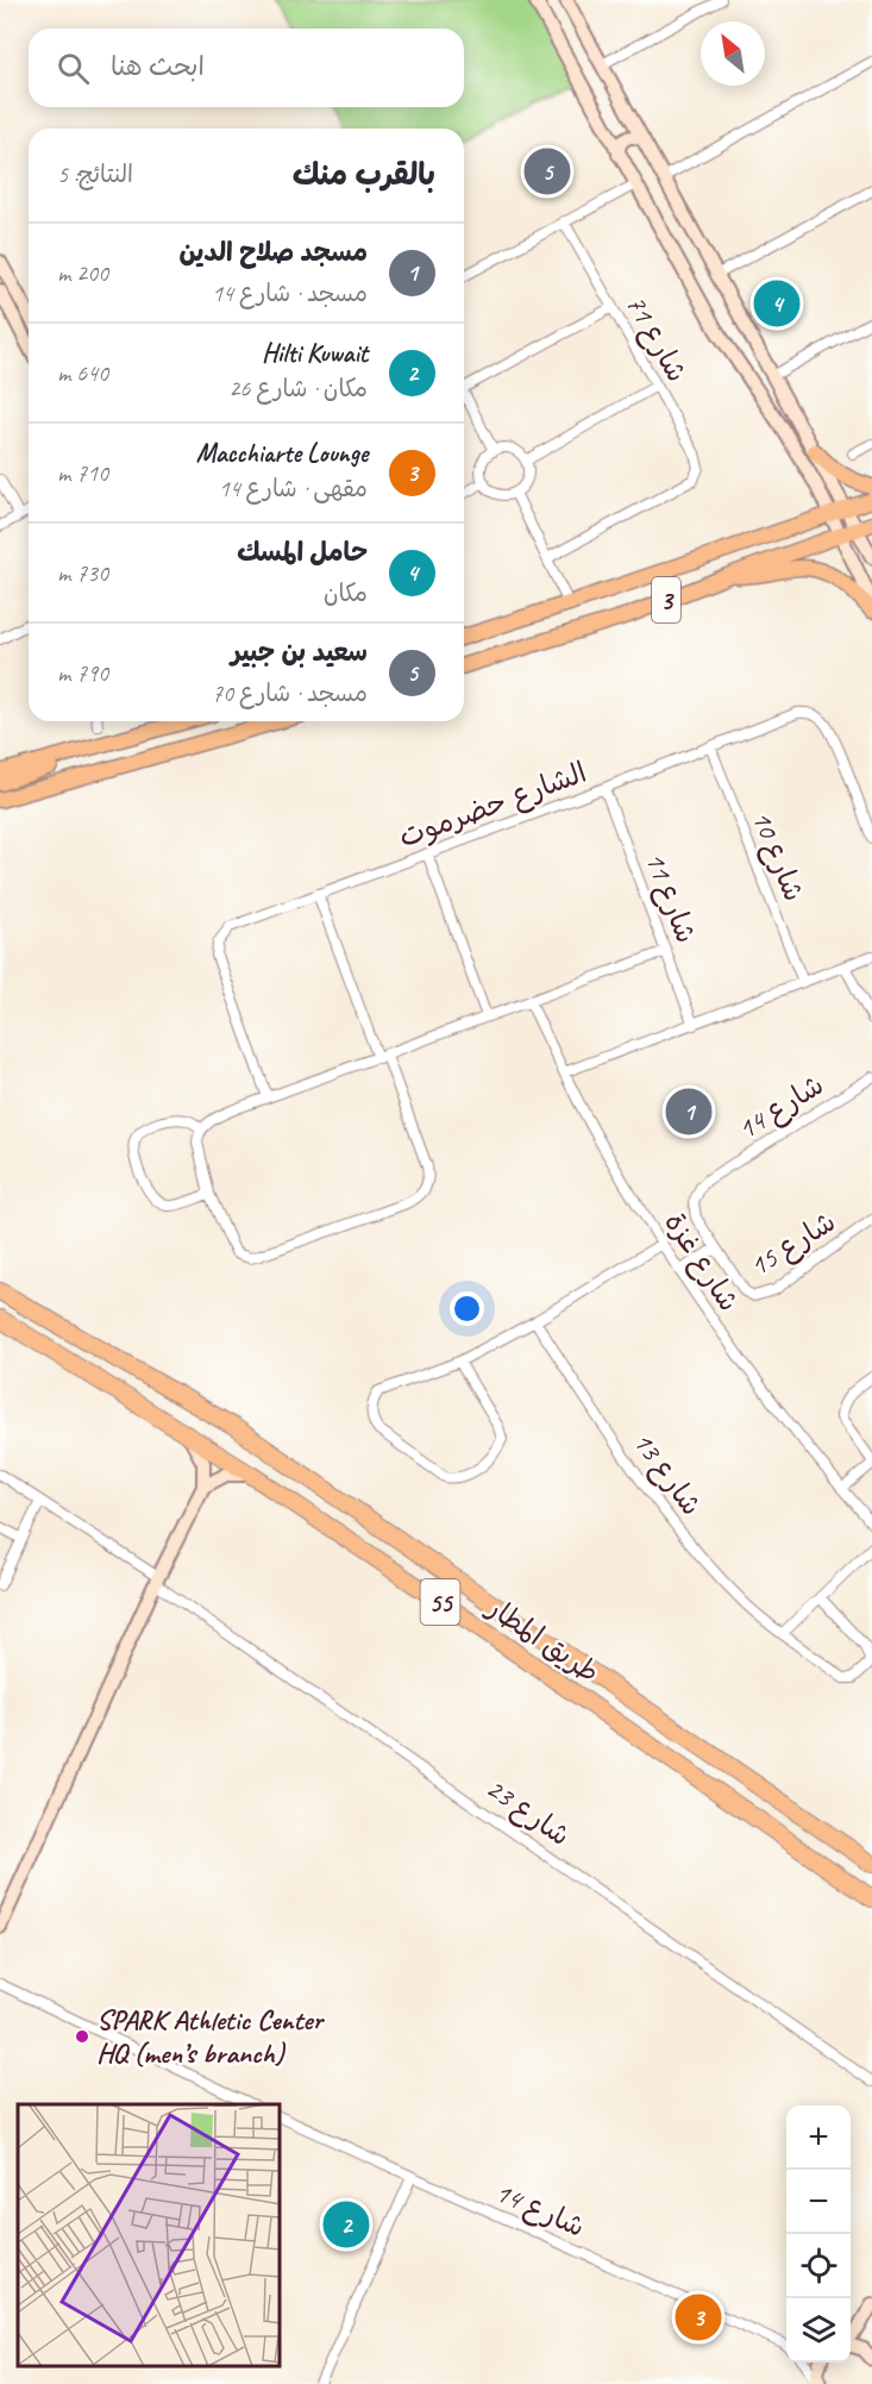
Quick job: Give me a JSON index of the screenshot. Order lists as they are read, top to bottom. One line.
{"streets":{"highway":["55","طريق المطار"],"main road":["3"],"street":["شارع 71","الشارع حضرموت","شارع 10","شارع 11","شارع 14","شارع 15","شارع غزة","شارع 13","شارع 23"]},"crossings":[["الشارع حضرموت","شارع 10"],["الشارع حضرموت","شارع 11"],["شارع 14","شارع 15"]],"places":["SPARK Athletic Center HQ (men’s branch)"],"north":"top left","page":{"search":"ابحث هنا","heading":["بالقرب منك","النتائج: 5"],"pins":["5","4","1","2","3"],"list":[{"mark":"1","name":"مسجد صلاح الدين","note":"مسجد · شارع 14","value":"200 m"},{"mark":"2","name":"Hilti Kuwait","note":"مكان · شارع 26","value":"640 m"},{"mark":"3","name":"Macchiarte Lounge","note":"مقهى · شارع 14","value":"710 m"},{"mark":"4","name":"حامل المسك","note":"مكان","value":"730 m"},{"mark":"5","name":"سعيد بن جبير","note":"مسجد · شارع 70","value":"790 m"}],"map_buttons":["+","−"]}}
